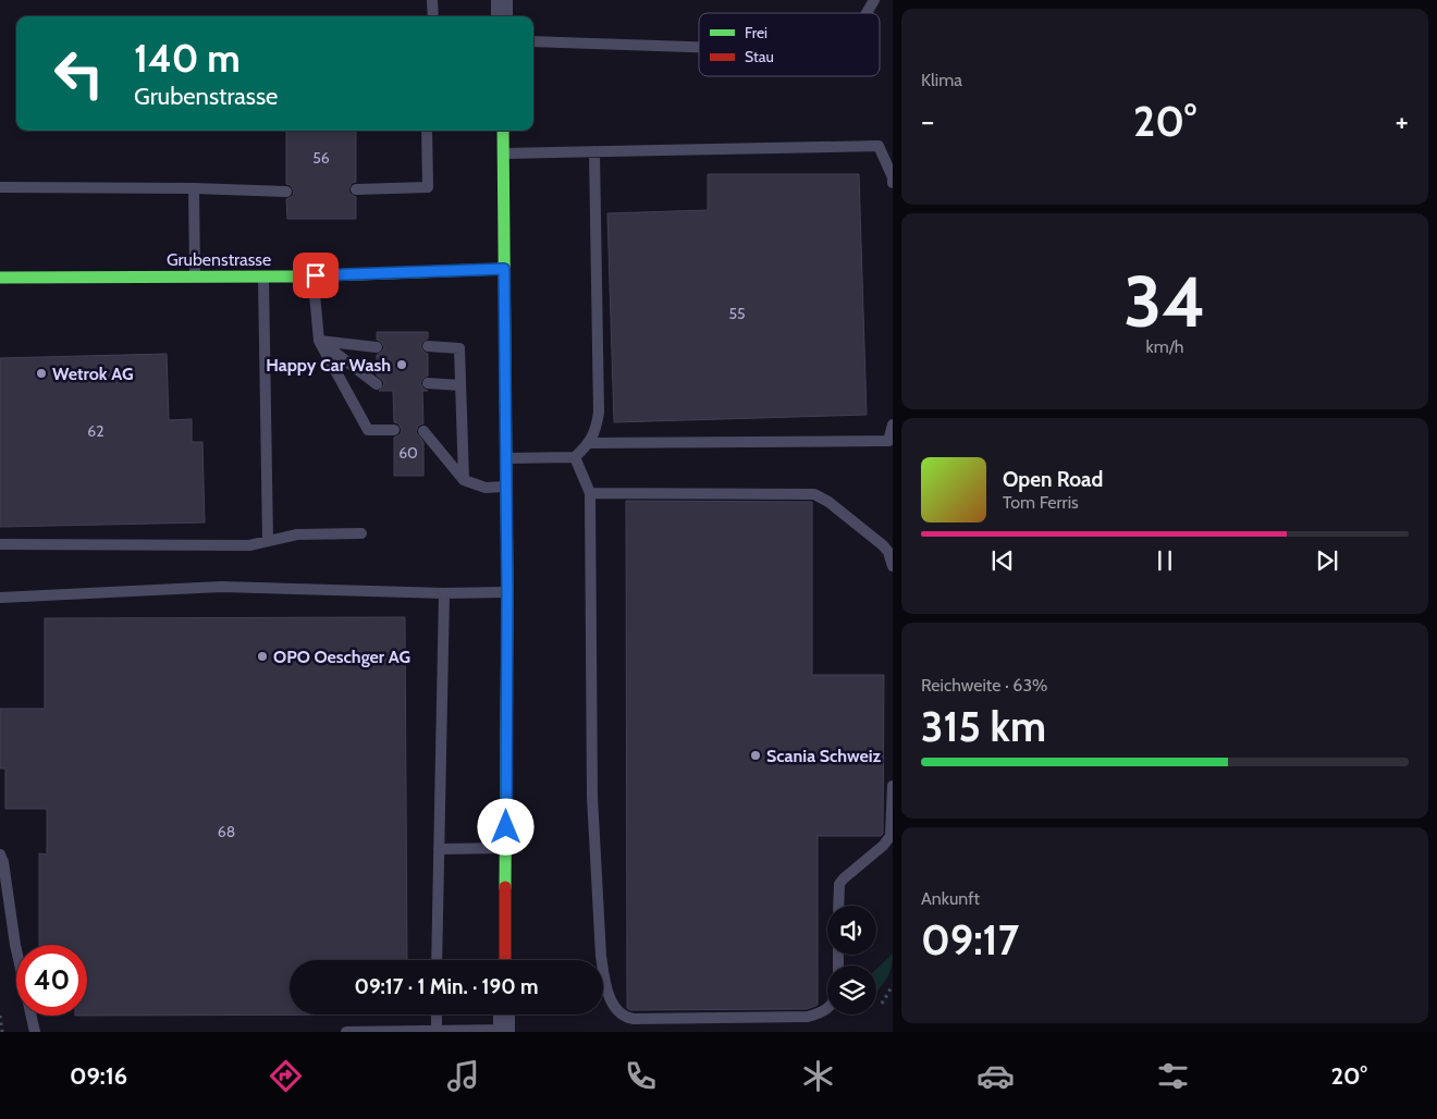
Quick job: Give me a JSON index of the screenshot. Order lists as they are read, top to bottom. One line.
{"streets":{"street":["Grubenstrasse"]},"places":["Happy Car Wash","Wetrok AG","OPO Oeschger AG","Scania Schweiz"],"house_numbers":["56","55","62","60","68"],"legend":["Frei","Stau"],"page":{"tile":["Klima",["34","km/h"],["Reichweite · 63%","315 km"],["Ankunft","09:17"]],"turn":["140 m","Grubenstrasse"],"heat":["−","20°","+"],"song":["Open Road","Tom Ferris"],"limit":"40","trip":"09:17 · 1 Min. · 190 m","tabs":["09:16","20°"]}}
